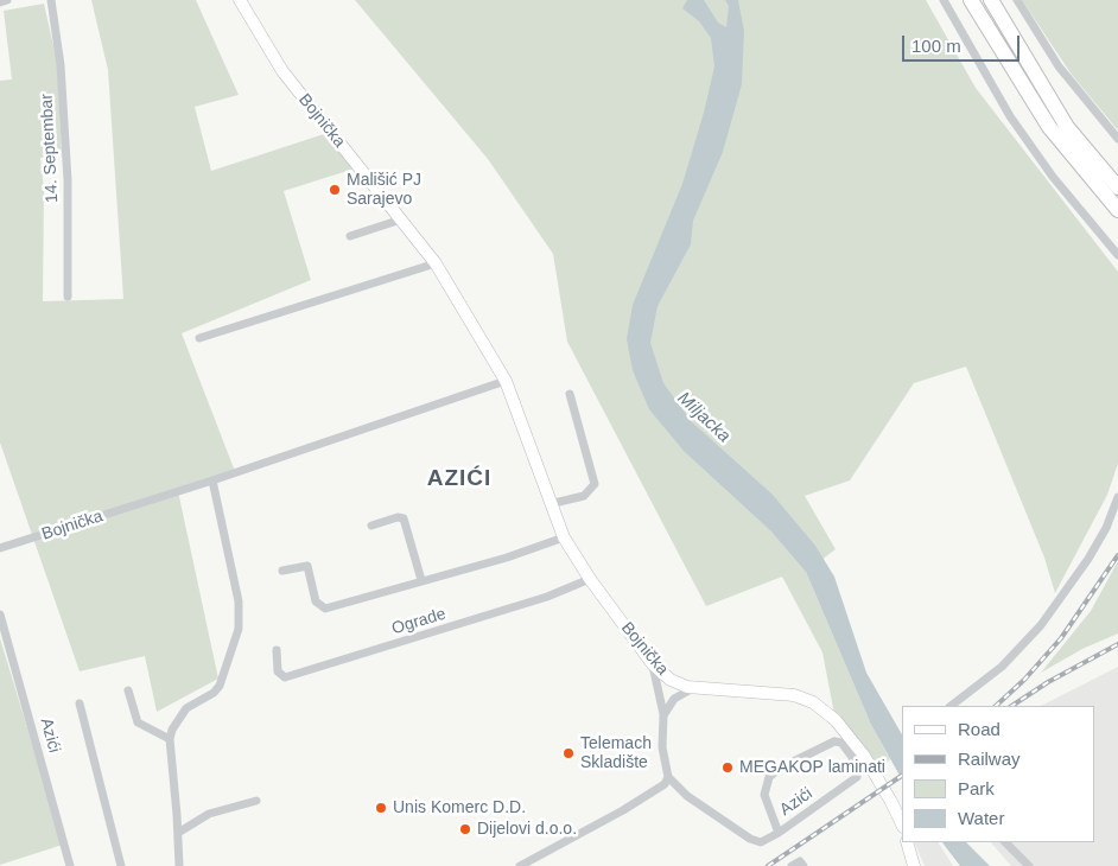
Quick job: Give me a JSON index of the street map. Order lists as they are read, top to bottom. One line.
{"streets":{"main road":["Bojnička"],"street":["14. Septembar","Ograde","Azići"]},"crossings":[["Bojnička","Ograde"]],"districts":["AZIĆI"],"water":["Miljacka"],"places":["Mališić PJ Sarajevo","Telemach Skladište","MEGAKOP laminati","Unis Komerc D.D.","Dijelovi d.o.o."],"legend":["Road","Railway","Park","Water"],"scale_bar":"100 m"}
